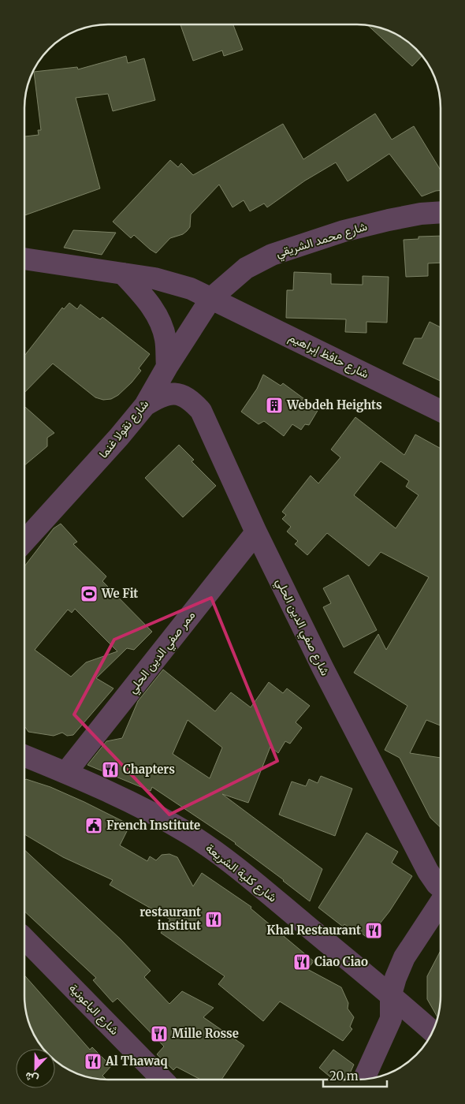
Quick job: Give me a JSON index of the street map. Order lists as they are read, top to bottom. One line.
{"streets":{"street":["شارع محمد الشريقي","شارع حافظ إبراهيم","شارع نقولا غنما","شارع صفي الدين الحلي","ممر صفي الدين الحلي","شارع كلية الشريعة","شارع الباعونية"]},"crossings":[["شارع محمد الشريقي","شارع حافظ إبراهيم"],["شارع محمد الشريقي","شارع نقولا غنما"],["شارع حافظ إبراهيم","شارع نقولا غنما"],["شارع نقولا غنما","شارع صفي الدين الحلي"],["شارع صفي الدين الحلي","ممر صفي الدين الحلي"],["ممر صفي الدين الحلي","شارع كلية الشريعة"]],"places":{"building":["Webdeh Heights"],"sports":["We Fit"],"restaurant":["Chapters","restaurant institut","Khal Restaurant","Ciao Ciao","Mille Rosse","Al Thawaq"],"public building":["French Institute"]},"scale_bar":"20 m","north":"bottom"}
